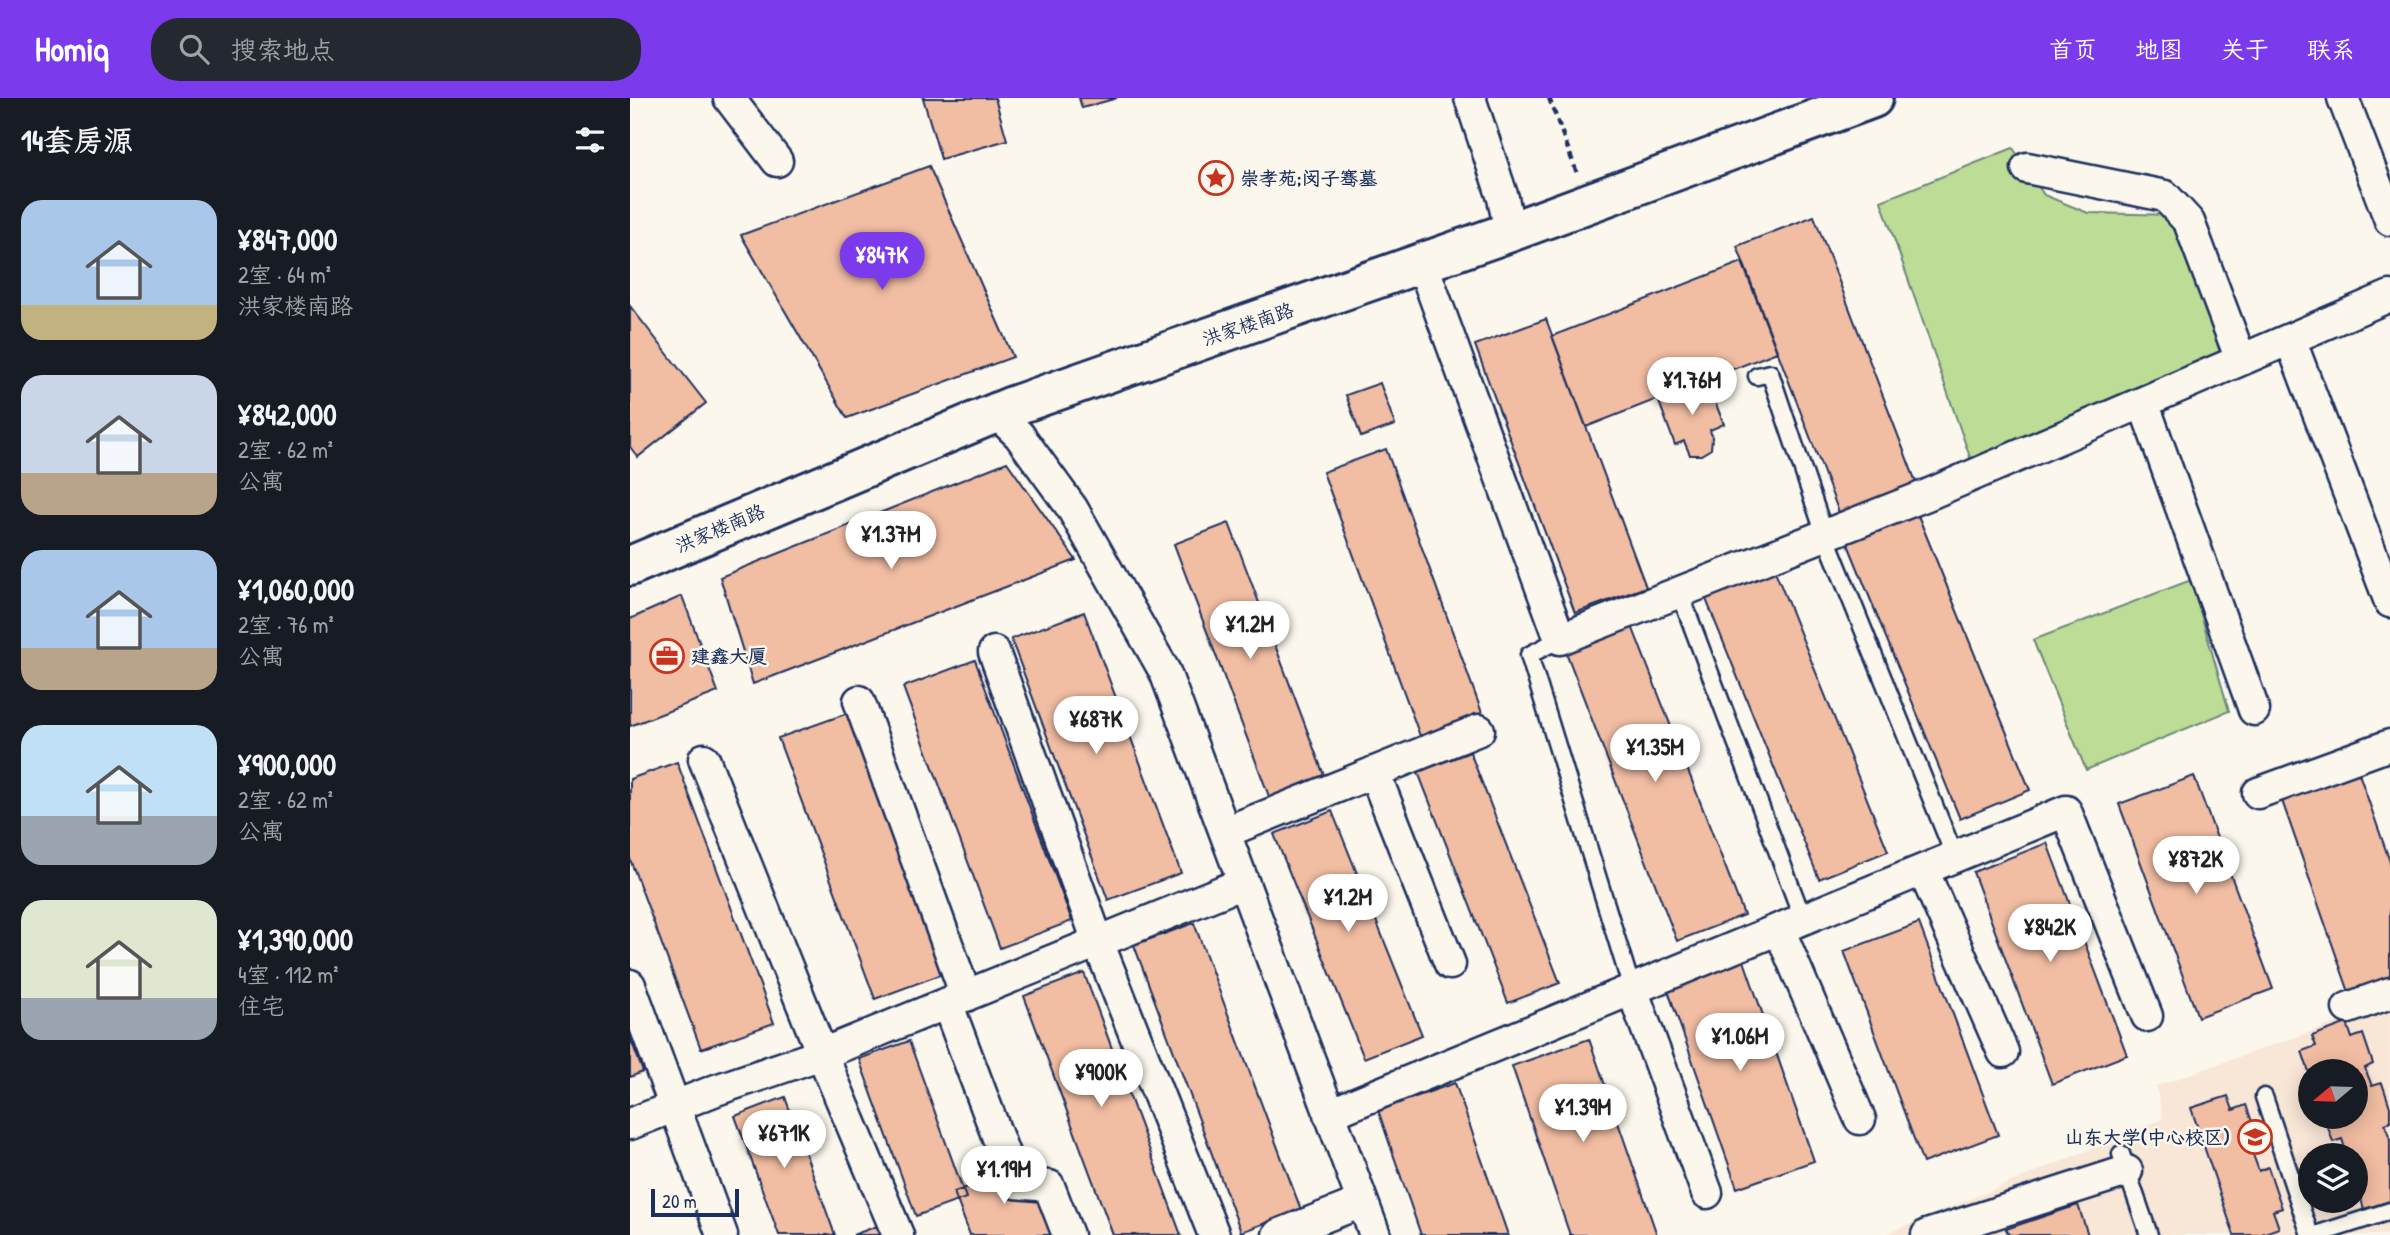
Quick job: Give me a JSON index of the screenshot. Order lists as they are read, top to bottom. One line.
{"streets":{"street":["洪家楼南路"]},"places":{"place":["崇孝苑;闵子骞墓"],"office":["建鑫大厦"],"school or university":["山东大学(中心校区)"]},"scale_bar":"20 m","north":"left","page":{"header":"Homiq","search":"搜索地点","nav":["首页","地图","关于","联系"],"heading":"14套房源","list":[{"name":"¥847,000","note":"2室 · 64 m² · 洪家楼南路"},{"name":"¥842,000","note":"2室 · 62 m² · 公寓"},{"name":"¥1,060,000","note":"2室 · 76 m² · 公寓"},{"name":"¥900,000","note":"2室 · 62 m² · 公寓"},{"name":"¥1,390,000","note":"4室 · 112 m² · 住宅"}],"price":["¥847K","¥1.76M","¥1.37M","¥1.2M","¥687K","¥1.35M","¥872K","¥1.2M","¥842K","¥1.06M","¥900K","¥1.39M","¥671K","¥1.19M"],"scale":"20 m"}}
